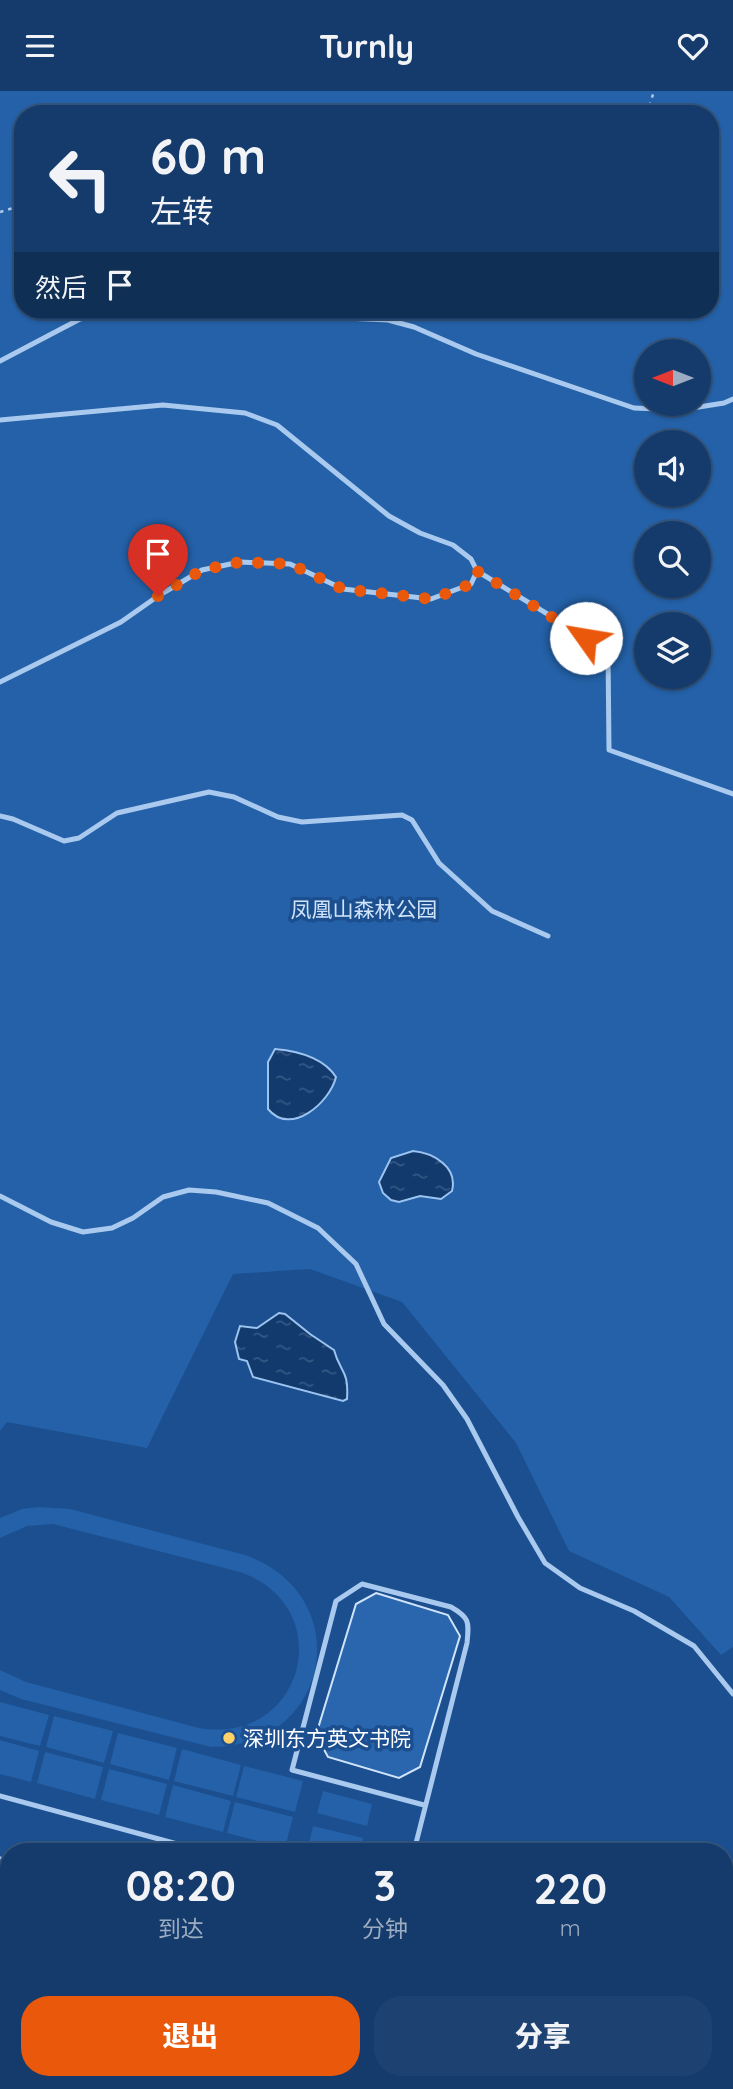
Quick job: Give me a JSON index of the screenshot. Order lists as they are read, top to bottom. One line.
{"parks":["凤凰山森林公园"],"places":["深圳东方英文书院"],"north":"left","page":{"header":"Turnly","turn":["60 m","左转"],"then":"然后","eta":["08:20","到达","3","分钟","220","m"],"buttons":["退出","分享"]}}
